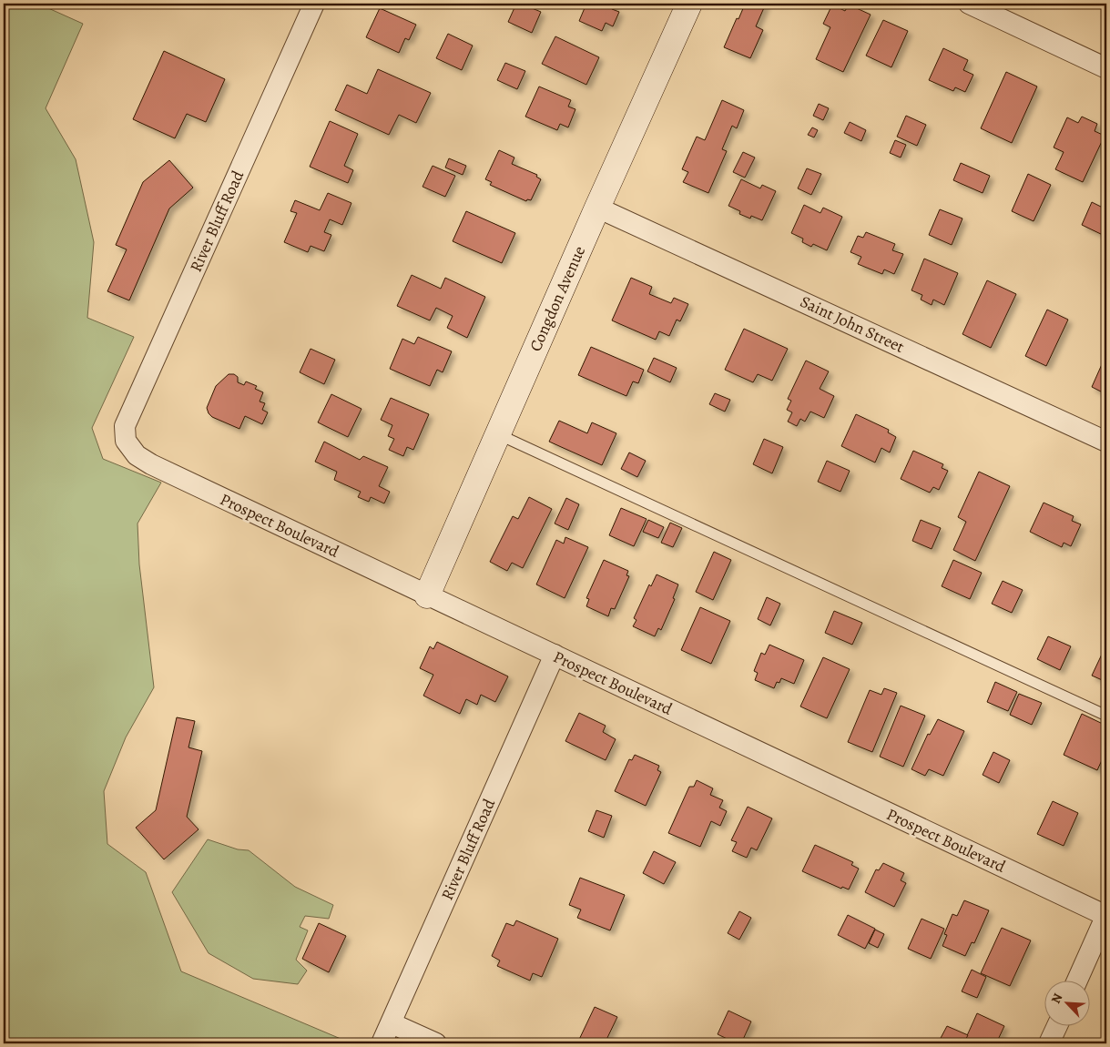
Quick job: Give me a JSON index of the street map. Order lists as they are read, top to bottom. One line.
{"streets":{"street":["River Bluff Road","Congdon Avenue","Saint John Street","Prospect Boulevard"]},"crossings":[["River Bluff Road","Prospect Boulevard"],["Congdon Avenue","Saint John Street"],["Congdon Avenue","Prospect Boulevard"]],"north":"top left"}
